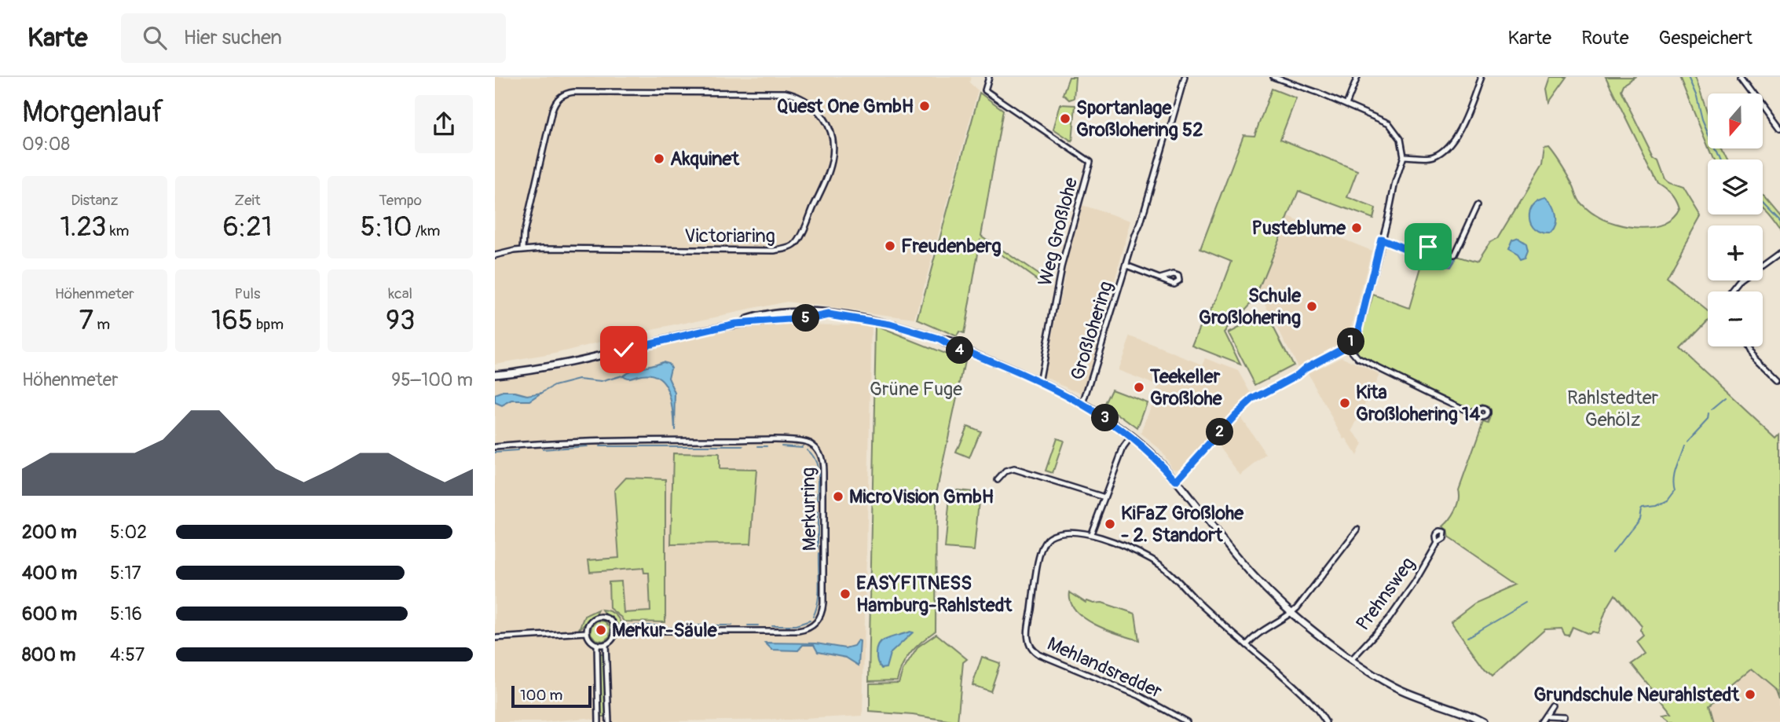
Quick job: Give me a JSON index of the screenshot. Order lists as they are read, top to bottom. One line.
{"streets":{"street":["Weg Großlohe","Victoriaring","Großlohering","Merkurring","Prehnsweg","Mehlandsredder"]},"parks":["Grüne Fuge","Rahlstedter Gehölz"],"places":["Quest One GmbH","Sportanlage Großlohering 52","Akquinet","Pusteblume","Freudenberg","Schule Großlohering","Teekeller Großlohe","Kita Großlohering 14","MicroVision GmbH","KiFaZ Großlohe - 2. Standort","EASYFITNESS Hamburg-Rahlstedt","Merkur-Säule","Grundschule Neurahlstedt"],"scale_bar":"100 m","north":"bottom","page":{"header":"Karte","search":"Hier suchen","nav":["Karte","Route","Gespeichert"],"heading":["Morgenlauf","09:08"],"map_buttons":["+","−"],"stats":[["Distanz","1.23 km"],["Zeit","6:21"],["Tempo","5:10 /km"],["Höhenmeter","7 m"],["Puls","165 bpm"],["kcal","93"]],"pins":["5","1","4","3","2"],"chart":["Höhenmeter","95–100 m"],"list":[{"name":"200 m","note":"5:02"},{"name":"400 m","note":"5:17"},{"name":"600 m","note":"5:16"},{"name":"800 m","note":"4:57"}],"scale":"100 m"}}
